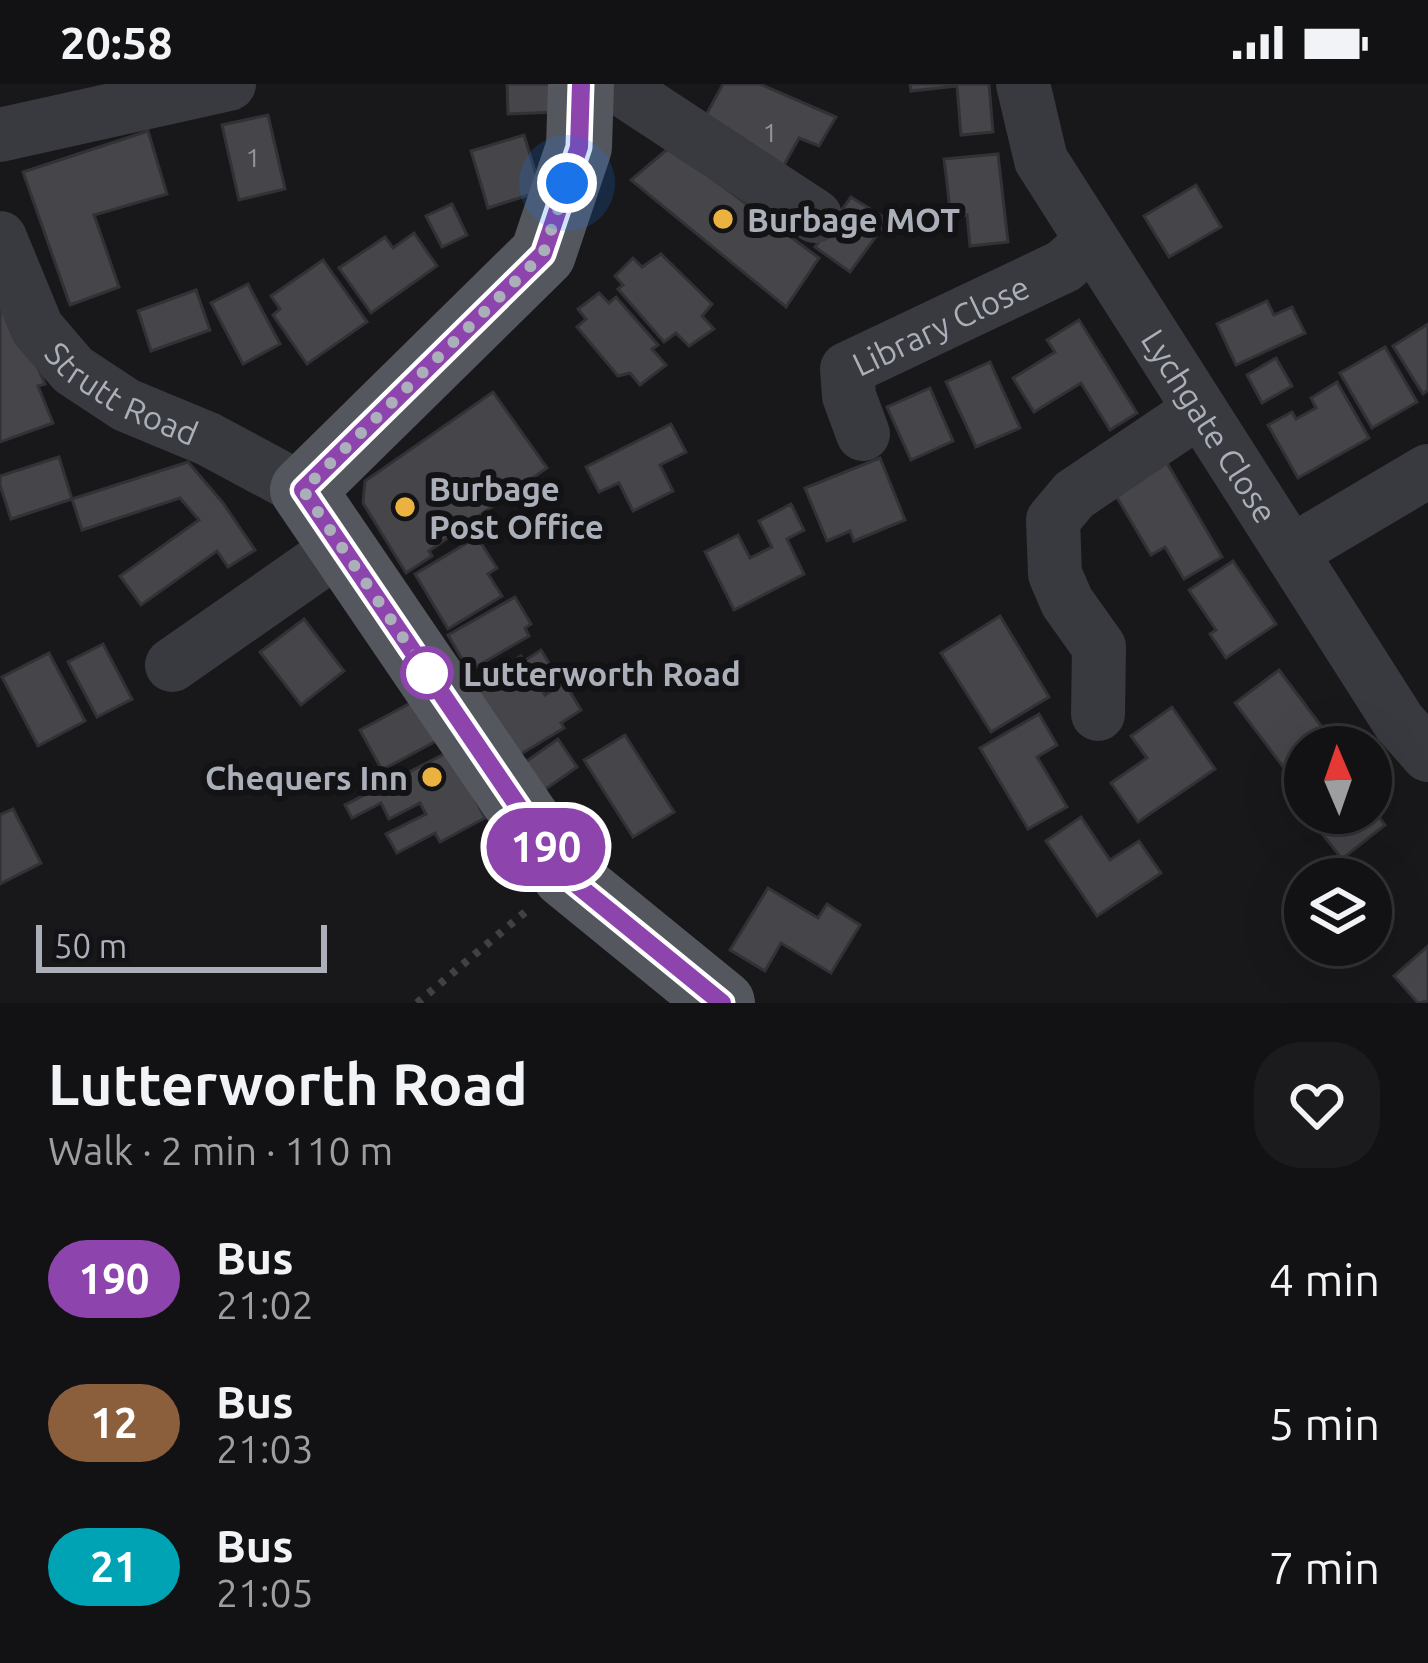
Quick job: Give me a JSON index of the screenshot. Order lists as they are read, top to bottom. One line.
{"streets":{"street":["Library Close","Strutt Road","Lychgate Close"]},"crossings":[["Library Close","Lychgate Close"]],"places":["Burbage MOT","Burbage Post Office","Lutterworth Road","Chequers Inn"],"lines":["bus line 190"],"house_numbers":["1","1"],"scale_bar":"50 m","north":"top","page":{"status":"20:58","on_map":"190","scale":"50 m","heading":["Lutterworth Road","Walk · 2 min · 110 m"],"list":[{"mark":"190","name":"Bus","note":"21:02","value":"4 min"},{"mark":"12","name":"Bus","note":"21:03","value":"5 min"},{"mark":"21","name":"Bus","note":"21:05","value":"7 min"}]}}
